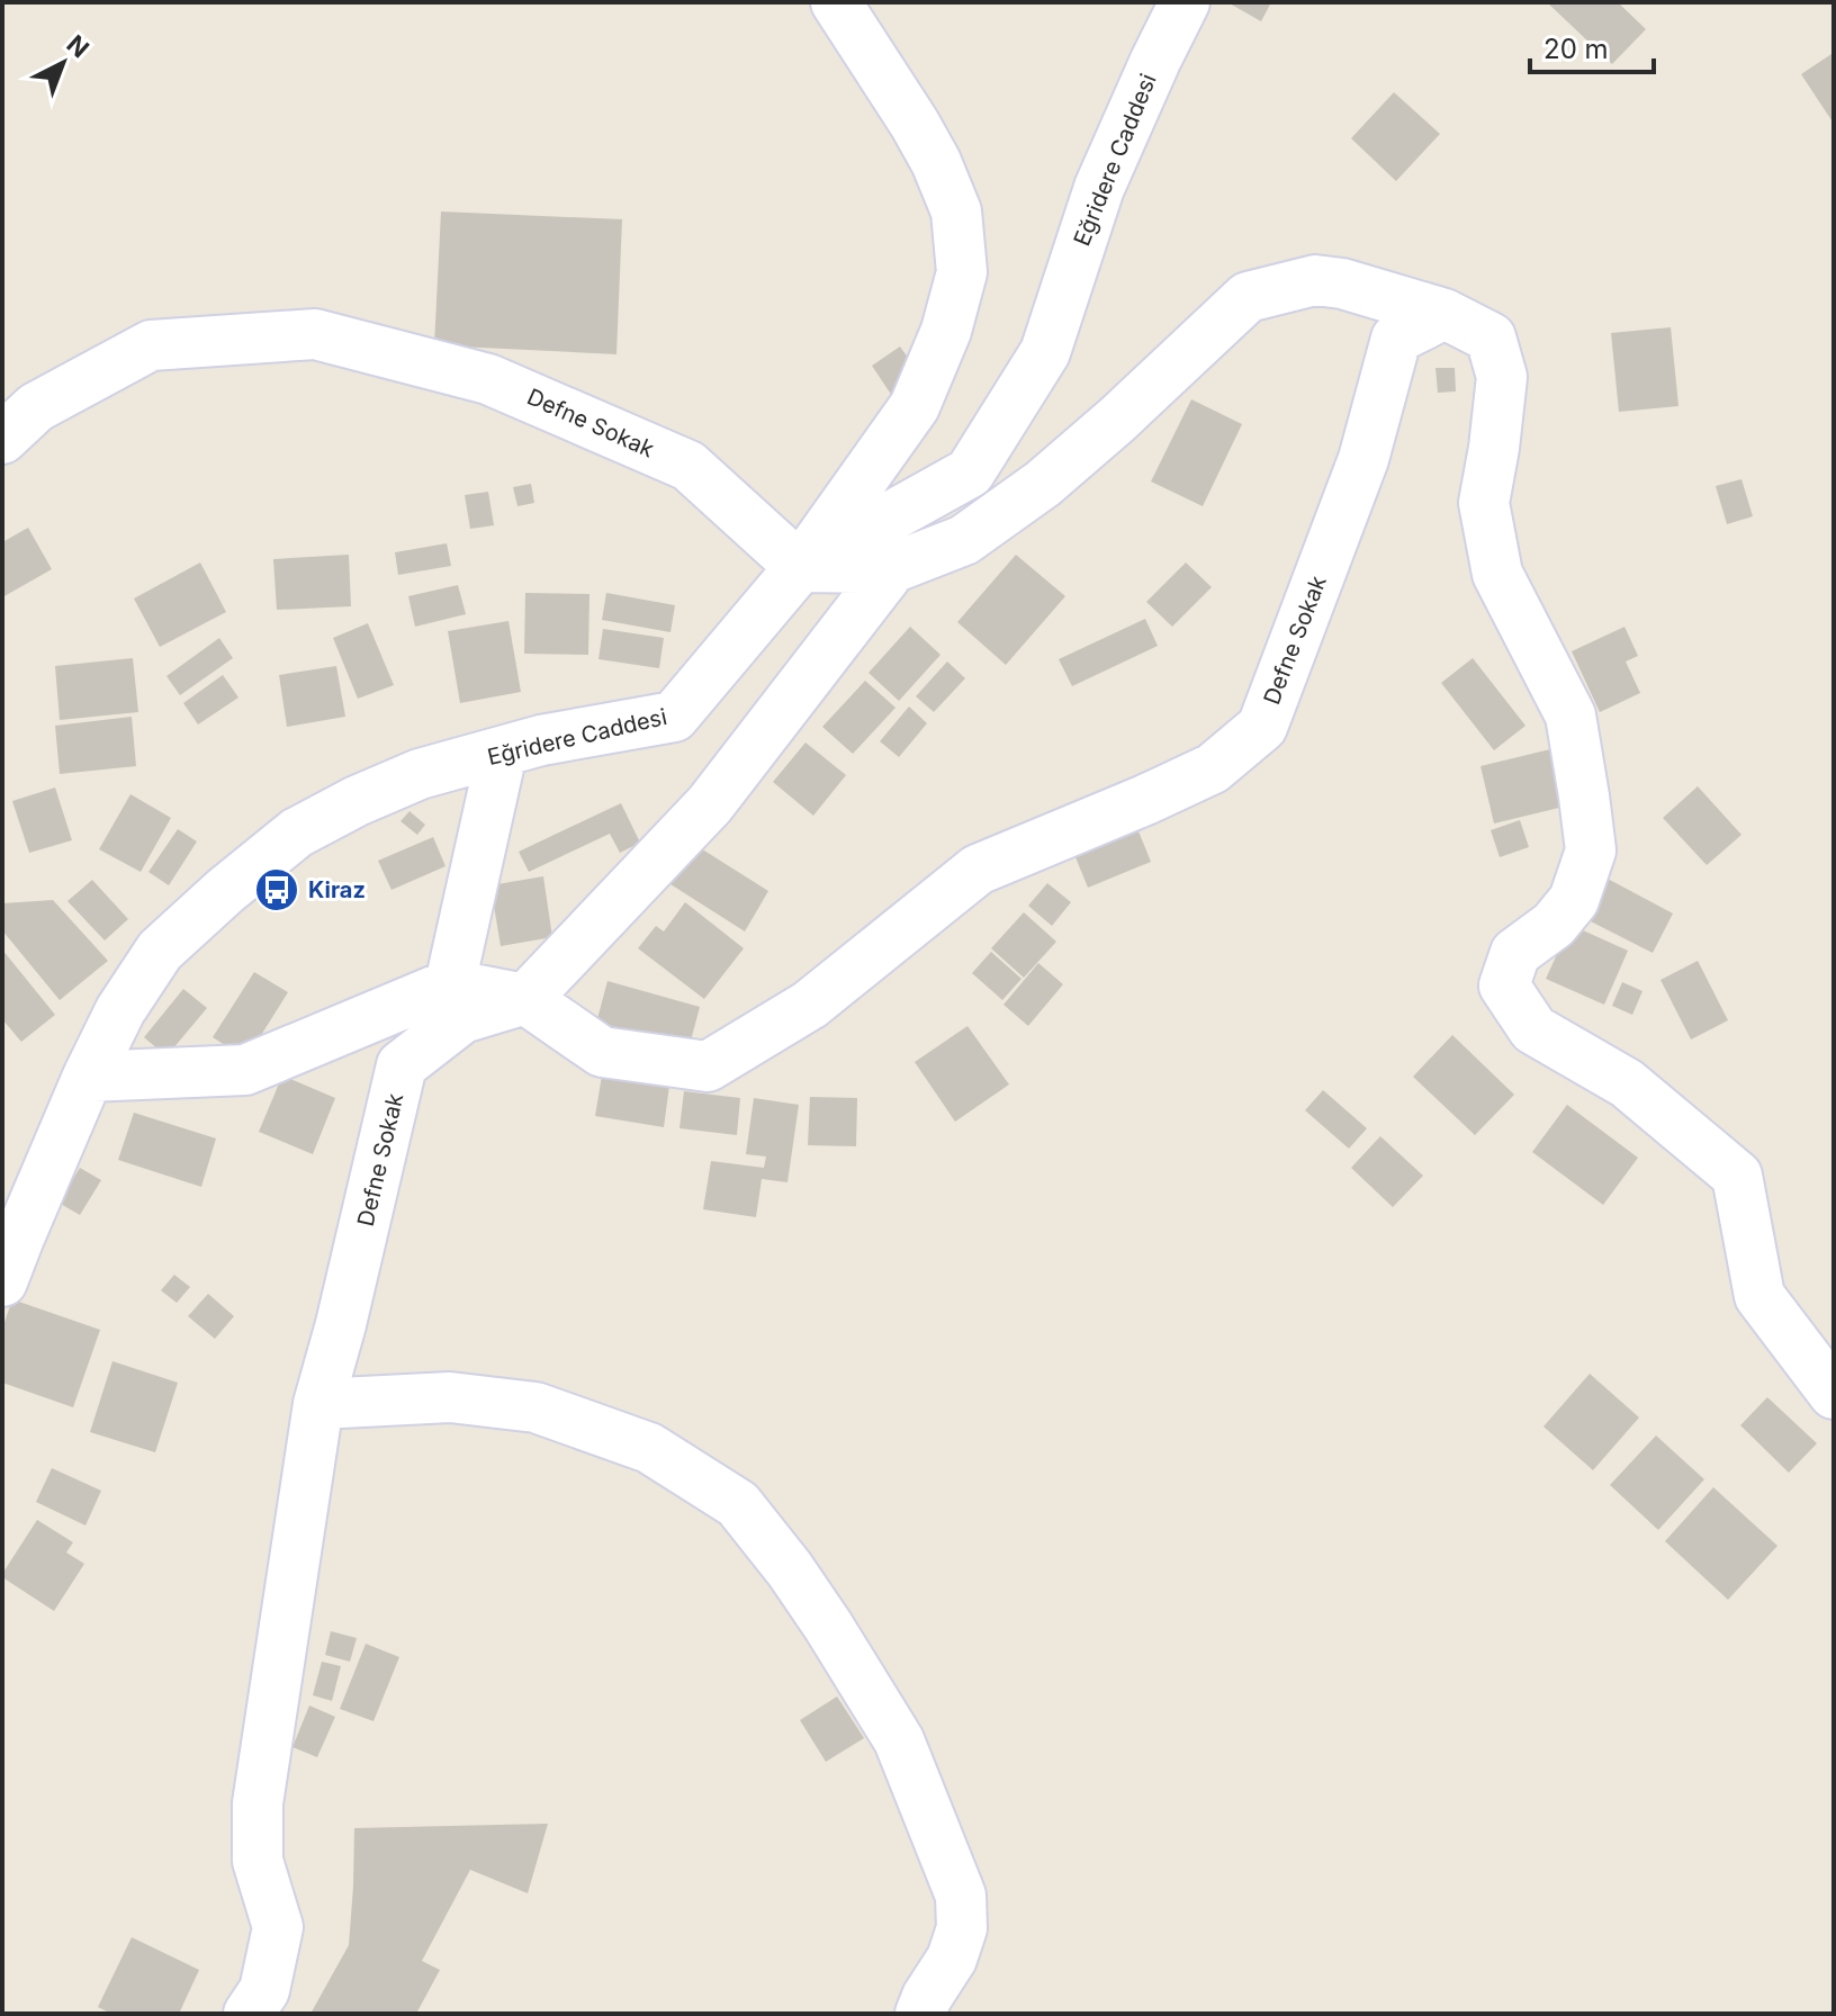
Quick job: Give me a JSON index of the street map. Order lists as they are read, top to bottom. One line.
{"streets":{"street":["Eğridere Caddesi","Defne Sokak"]},"crossings":[["Eğridere Caddesi","Defne Sokak"]],"places":{"bus stop":["Kiraz"]},"scale_bar":"20 m","north":"top right"}
